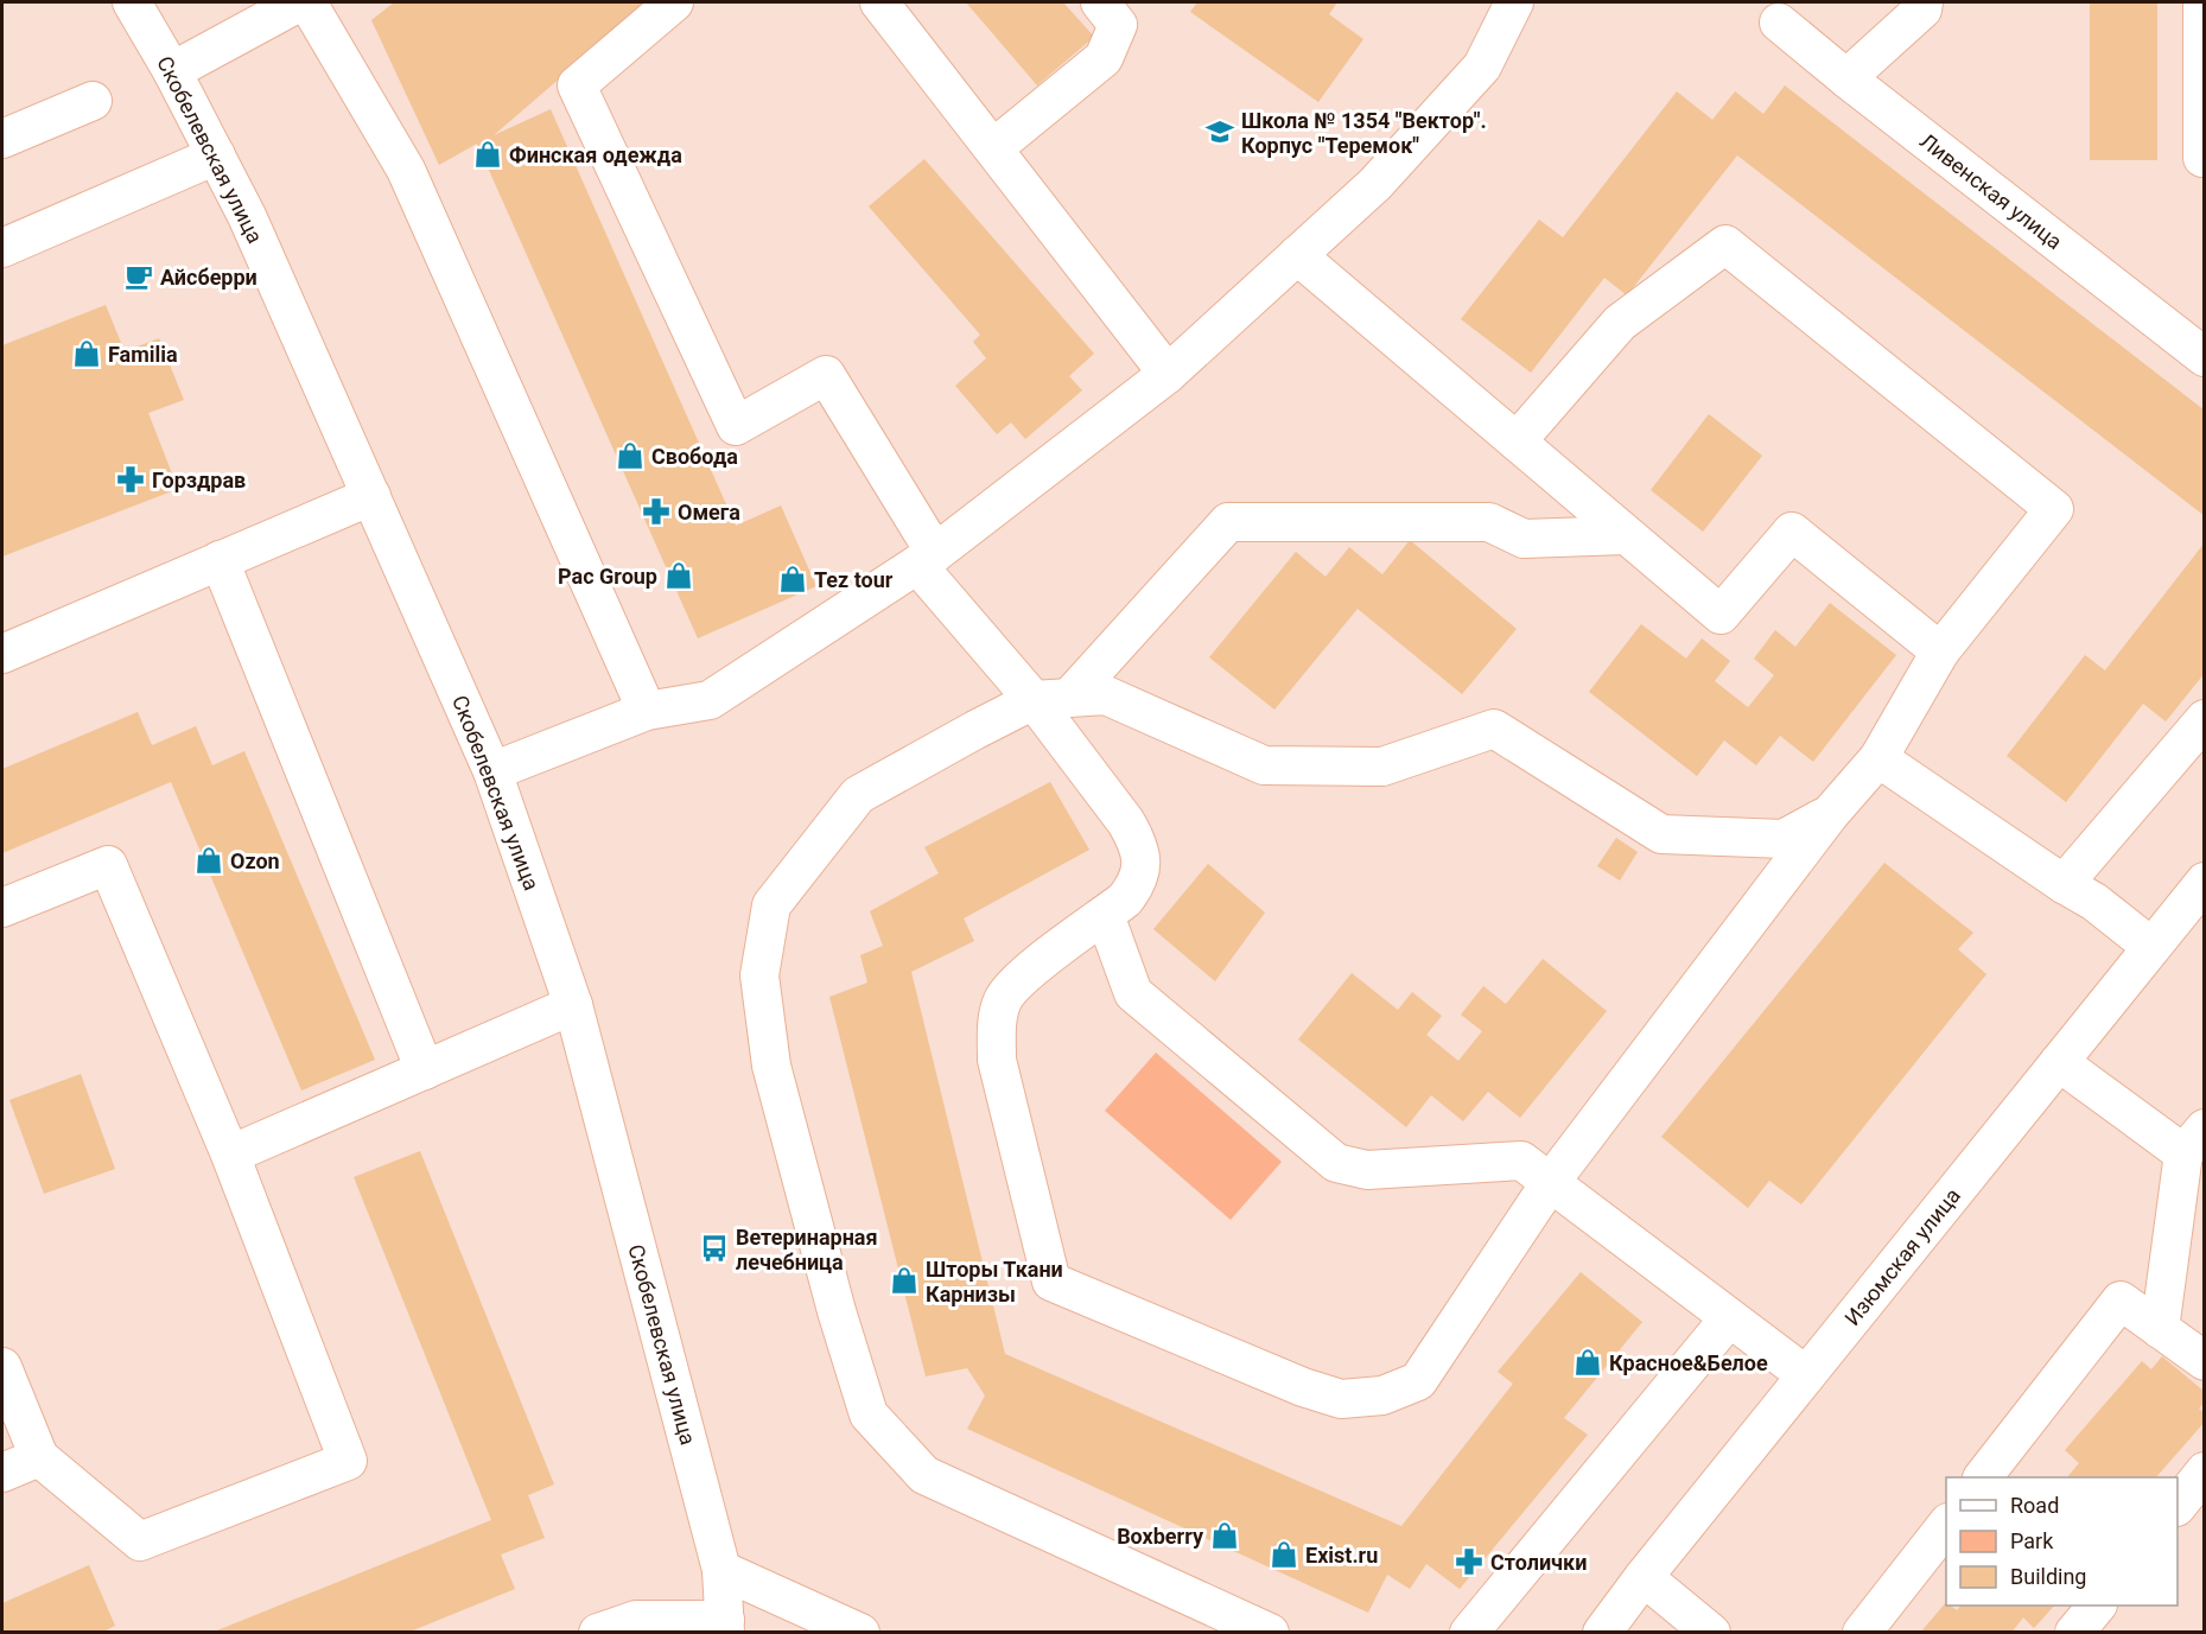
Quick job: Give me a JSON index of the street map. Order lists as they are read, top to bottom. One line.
{"streets":{"street":["Скобелевская улица","Ливенская улица","Изюмская улица"]},"places":{"school or university":["Школа № 1354 \"Вектор\". Корпус \"Теремок\""],"shop":["Финская одежда","Familia","Свобода","Pac Group","Tez tour","Ozon","Шторы Ткани Карнизы","Красное&Белое","Boxberry","Exist.ru"],"cafe":["Айсберри"],"pharmacy":["Горздрав","Омега","Столички"],"bus stop":["Ветеринарная лечебница"]},"legend":["Road","Park","Building"]}
